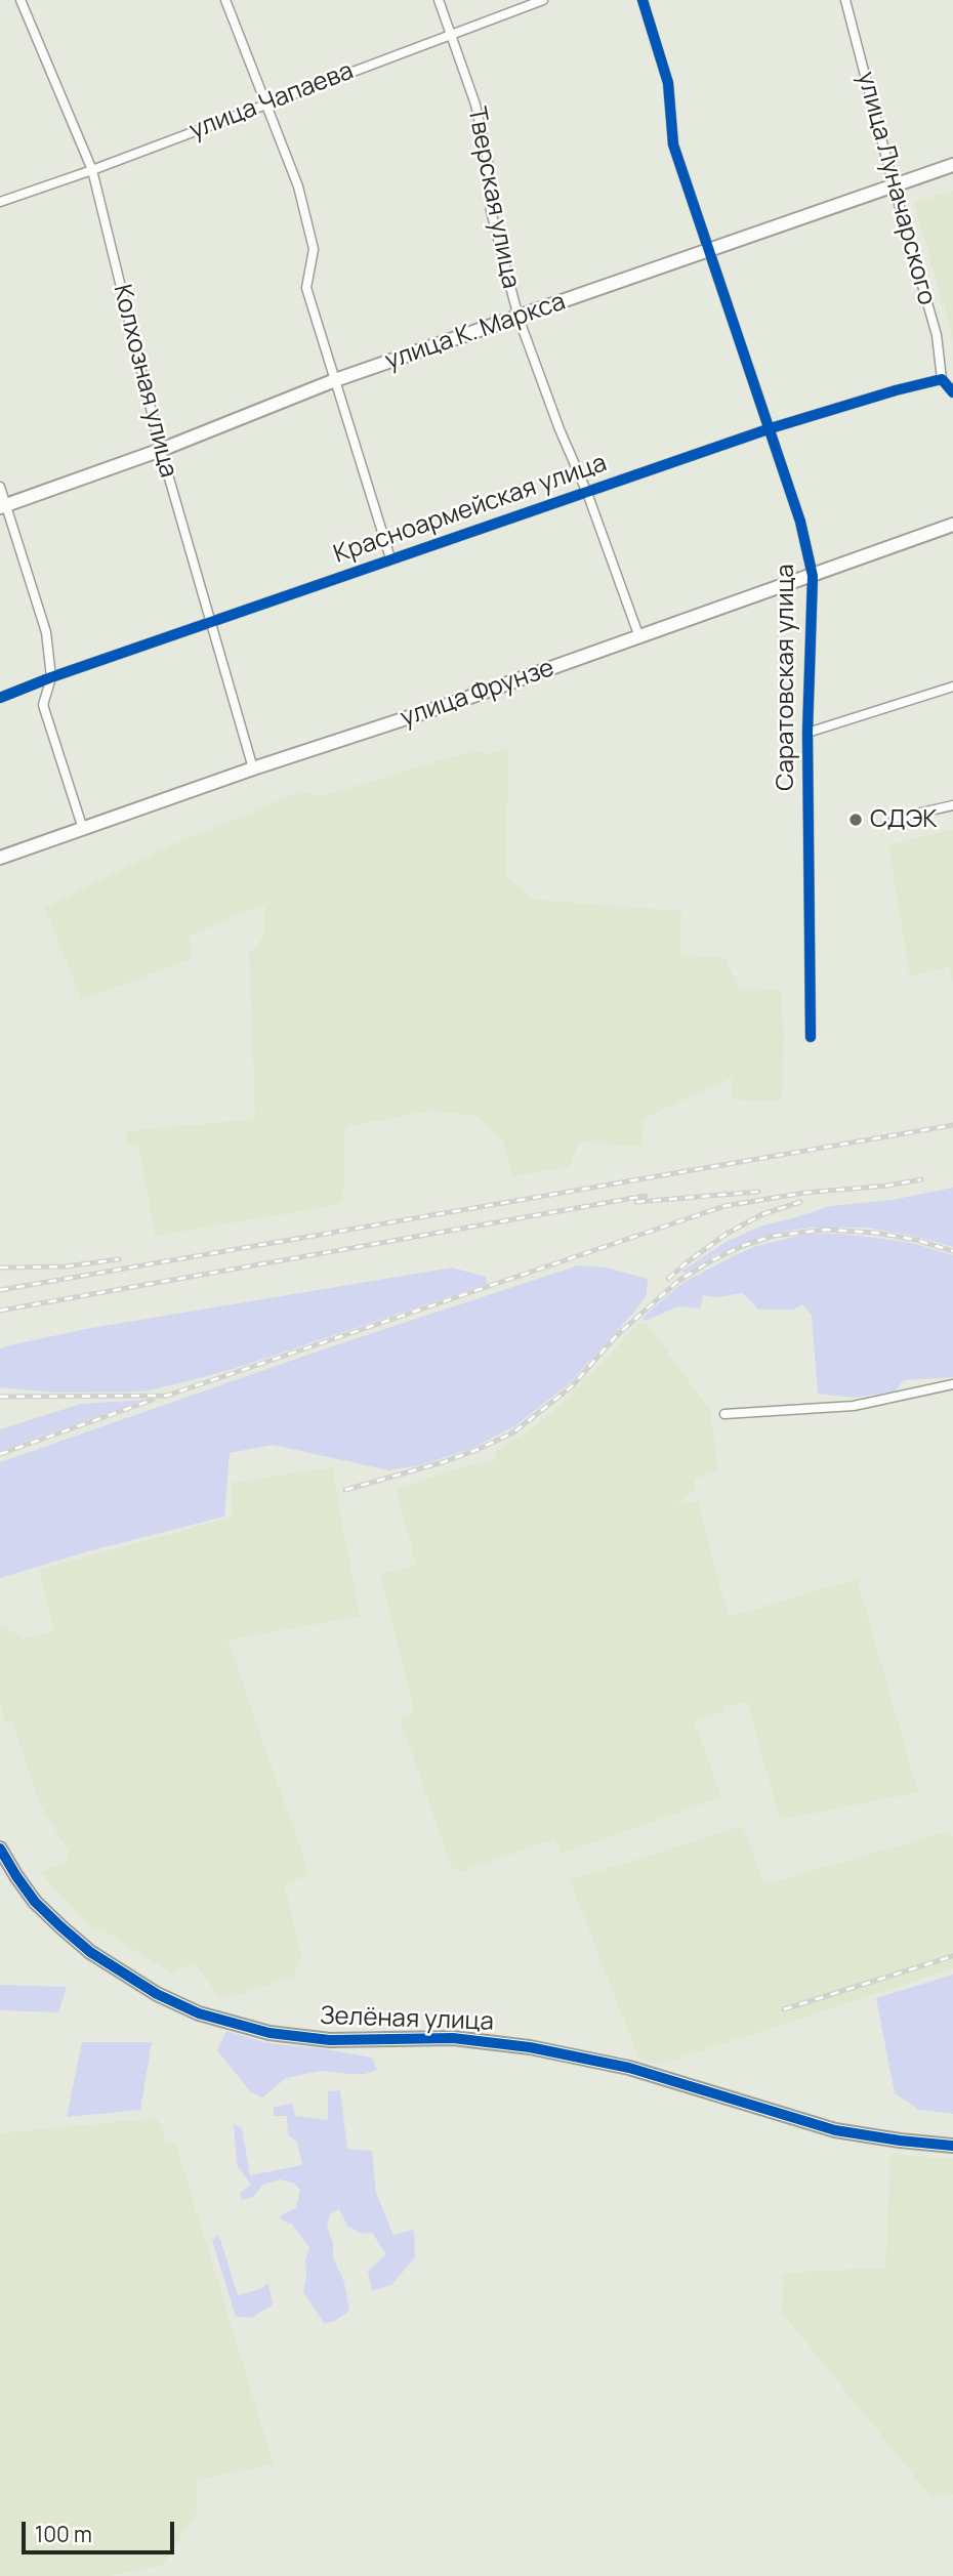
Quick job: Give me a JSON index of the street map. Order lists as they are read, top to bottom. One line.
{"streets":{"street":["улица Чапаева","улица Луначарского","Тверская улица","улица К. Маркса","Колхозная улица","Красноармейская улица","Саратовская улица","улица Фрунзе","Зелёная улица"]},"crossings":[["улица Чапаева","Тверская улица"],["улица Чапаева","Колхозная улица"],["улица Луначарского","улица К. Маркса"],["улица Луначарского","Красноармейская улица"],["Тверская улица","улица К. Маркса"],["Тверская улица","Красноармейская улица"],["Тверская улица","улица Фрунзе"],["улица К. Маркса","Колхозная улица"],["улица К. Маркса","Саратовская улица"],["Колхозная улица","Красноармейская улица"],["Колхозная улица","улица Фрунзе"],["Красноармейская улица","Саратовская улица"],["Саратовская улица","улица Фрунзе"]],"places":["СДЭК"],"scale_bar":"100 m"}
